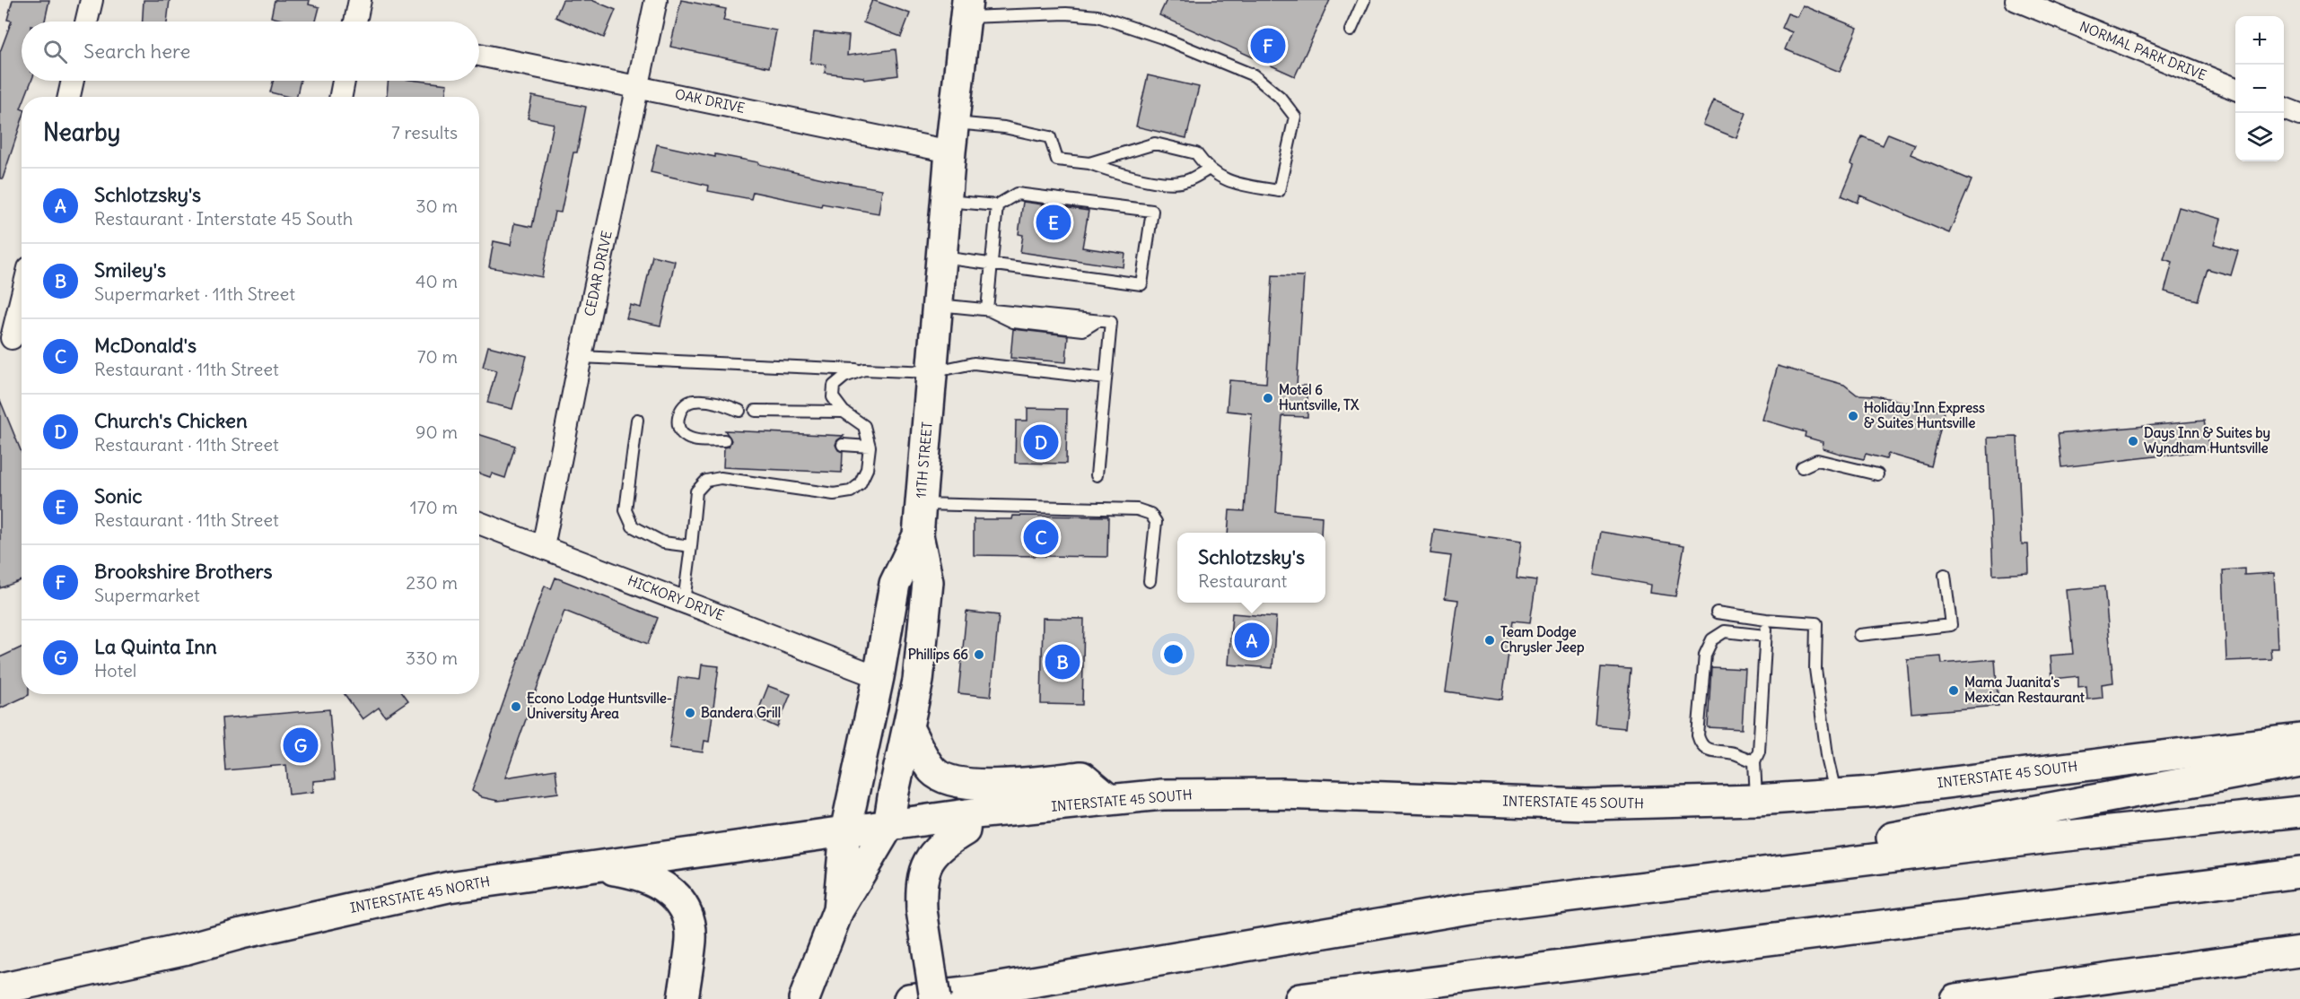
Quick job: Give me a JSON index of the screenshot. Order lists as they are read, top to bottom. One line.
{"streets":{"main road":["11TH STREET","INTERSTATE 45 SOUTH","INTERSTATE 45 NORTH"],"street":["NORMAL PARK DRIVE","OAK DRIVE","CEDAR DRIVE","HICKORY DRIVE"]},"crossings":[["OAK DRIVE","CEDAR DRIVE"],["OAK DRIVE","11TH STREET"],["CEDAR DRIVE","HICKORY DRIVE"],["11TH STREET","HICKORY DRIVE"],["11TH STREET","INTERSTATE 45 SOUTH"],["11TH STREET","INTERSTATE 45 NORTH"],["INTERSTATE 45 SOUTH","INTERSTATE 45 NORTH"]],"places":["Motel 6 Huntsville, TX","Holiday Inn Express & Suites Huntsville","Days Inn & Suites by Wyndham Huntsville","Team Dodge Chrysler Jeep","Phillips 66","Mama Juanita's Mexican Restaurant","Econo Lodge Huntsville- University Area","Bandera Grill"],"page":{"map_buttons":["+","−"],"search":"Search here","pins":["F","E","D","C","A","B","G"],"heading":["Nearby","7 results"],"list":[{"mark":"A","name":"Schlotzsky's","note":"Restaurant · Interstate 45 South","value":"30 m"},{"mark":"B","name":"Smiley's","note":"Supermarket · 11th Street","value":"40 m"},{"mark":"C","name":"McDonald's","note":"Restaurant · 11th Street","value":"70 m"},{"mark":"D","name":"Church's Chicken","note":"Restaurant · 11th Street","value":"90 m"},{"mark":"E","name":"Sonic","note":"Restaurant · 11th Street","value":"170 m"},{"mark":"F","name":"Brookshire Brothers","note":"Supermarket","value":"230 m"},{"mark":"G","name":"La Quinta Inn","note":"Hotel","value":"330 m"}],"popup":["Schlotzsky's","Restaurant"]}}
